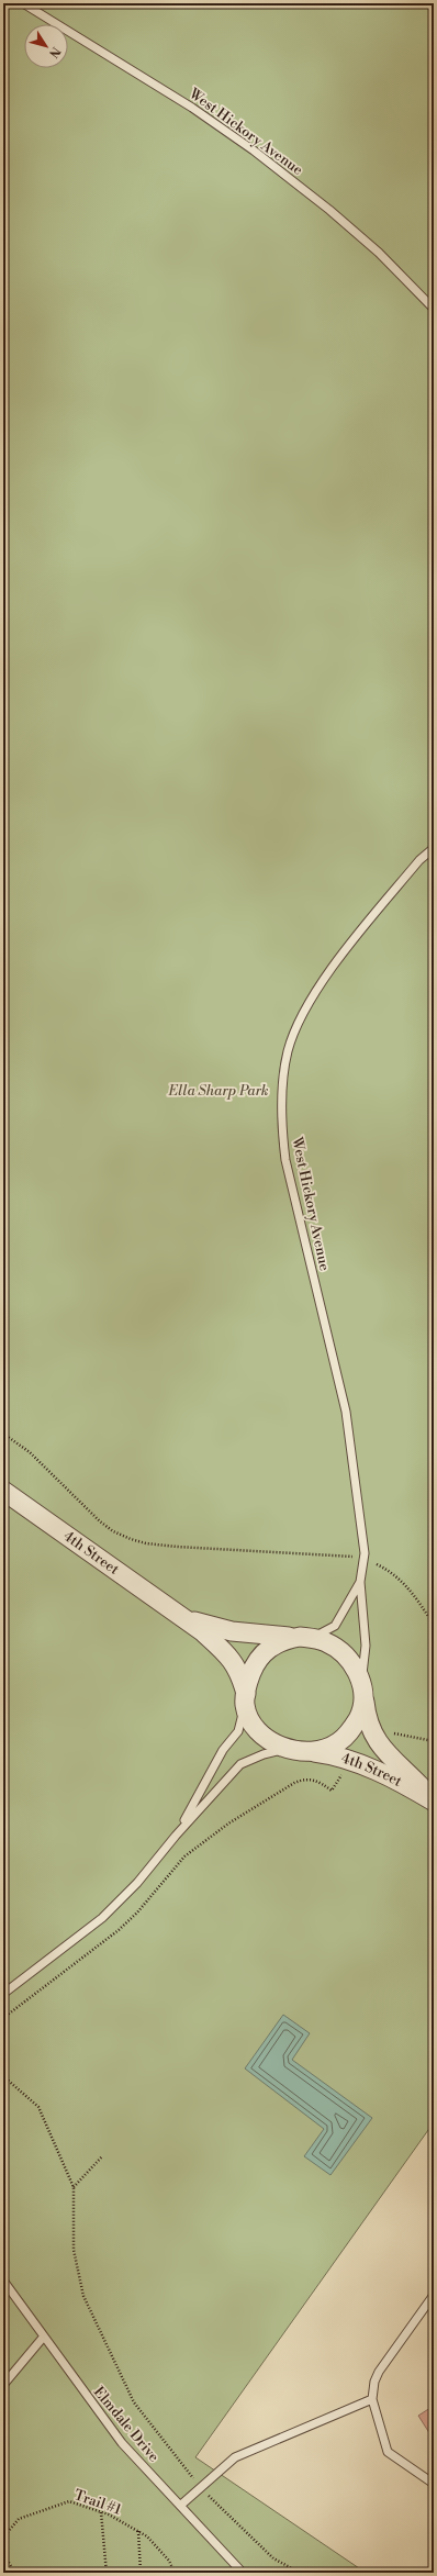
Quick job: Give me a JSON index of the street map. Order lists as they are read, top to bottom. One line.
{"streets":{"street":["4th Street"],"lane":["West Hickory Avenue","Elmdale Drive"],"path":["Trail #1"]},"crossings":[["West Hickory Avenue","4th Street"]],"parks":["Ella Sharp Park"],"north":"bottom right"}
